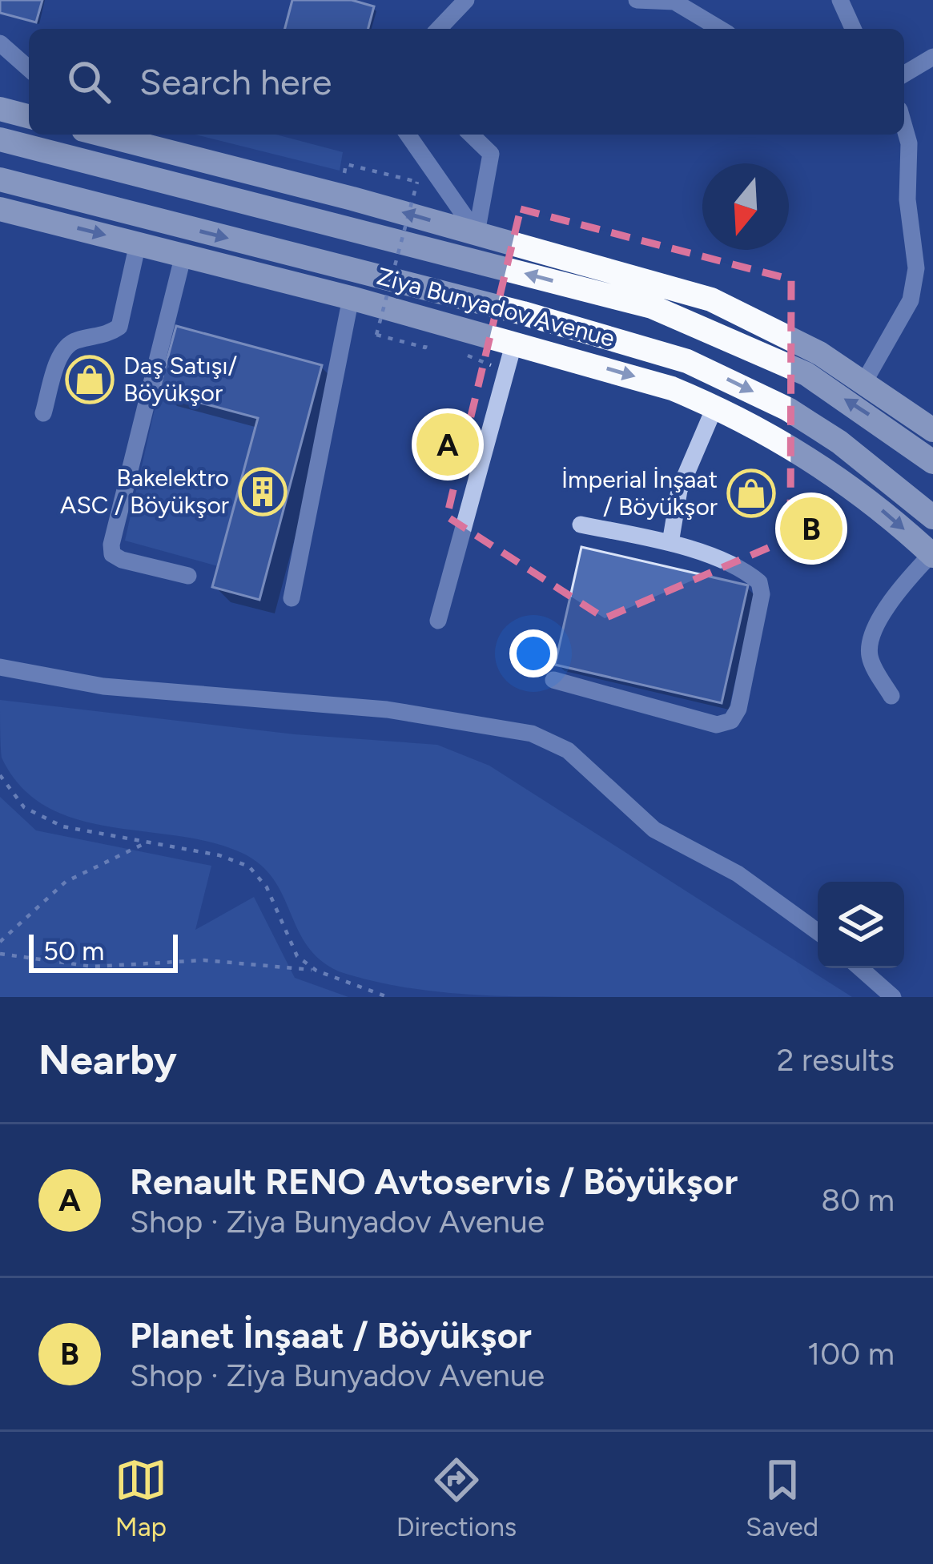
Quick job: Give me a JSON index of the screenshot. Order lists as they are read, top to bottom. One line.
{"streets":{"main road":["Ziya Bunyadov Avenue"]},"places":{"shop":["Daş Satışı/ Böyükşor","İmperial İnşaat / Böyükşor"],"building":["Bakelektro ASC / Böyükşor"]},"scale_bar":"50 m","north":"bottom","page":{"search":"Search here","pins":["A","B"],"scale":"50 m","heading":["Nearby","2 results"],"list":[{"mark":"A","name":"Renault RENO Avtoservis / Böyükşor","note":"Shop · Ziya Bunyadov Avenue","value":"80 m"},{"mark":"B","name":"Planet İnşaat / Böyükşor","note":"Shop · Ziya Bunyadov Avenue","value":"100 m"}],"nav":["Map","Directions","Saved"]}}
